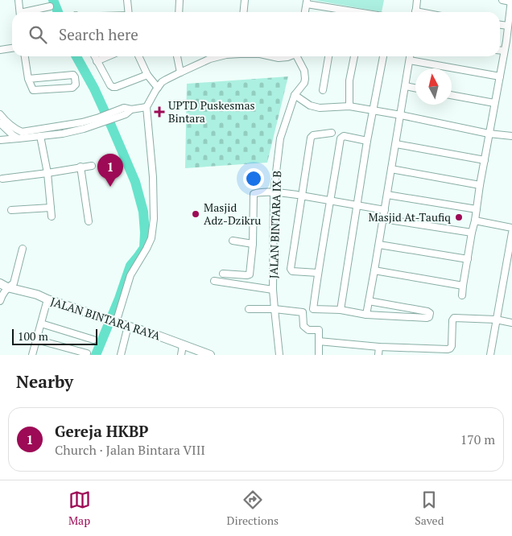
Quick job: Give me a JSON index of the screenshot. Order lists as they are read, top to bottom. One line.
{"streets":{"main road":["JALAN BINTARA RAYA"],"street":["JALAN BINTARA IX B"]},"places":{"health":["UPTD Puskesmas Bintara"],"other":["Masjid Adz-Dzikru","Masjid At-Taufiq"]},"scale_bar":"100 m","north":"top","page":{"search":"Search here","pins":"1","scale":"100 m","heading":"Nearby","list":[{"mark":"1","name":"Gereja HKBP","note":"Church · Jalan Bintara VIII","value":"170 m"}],"nav":["Map","Directions","Saved"]}}
